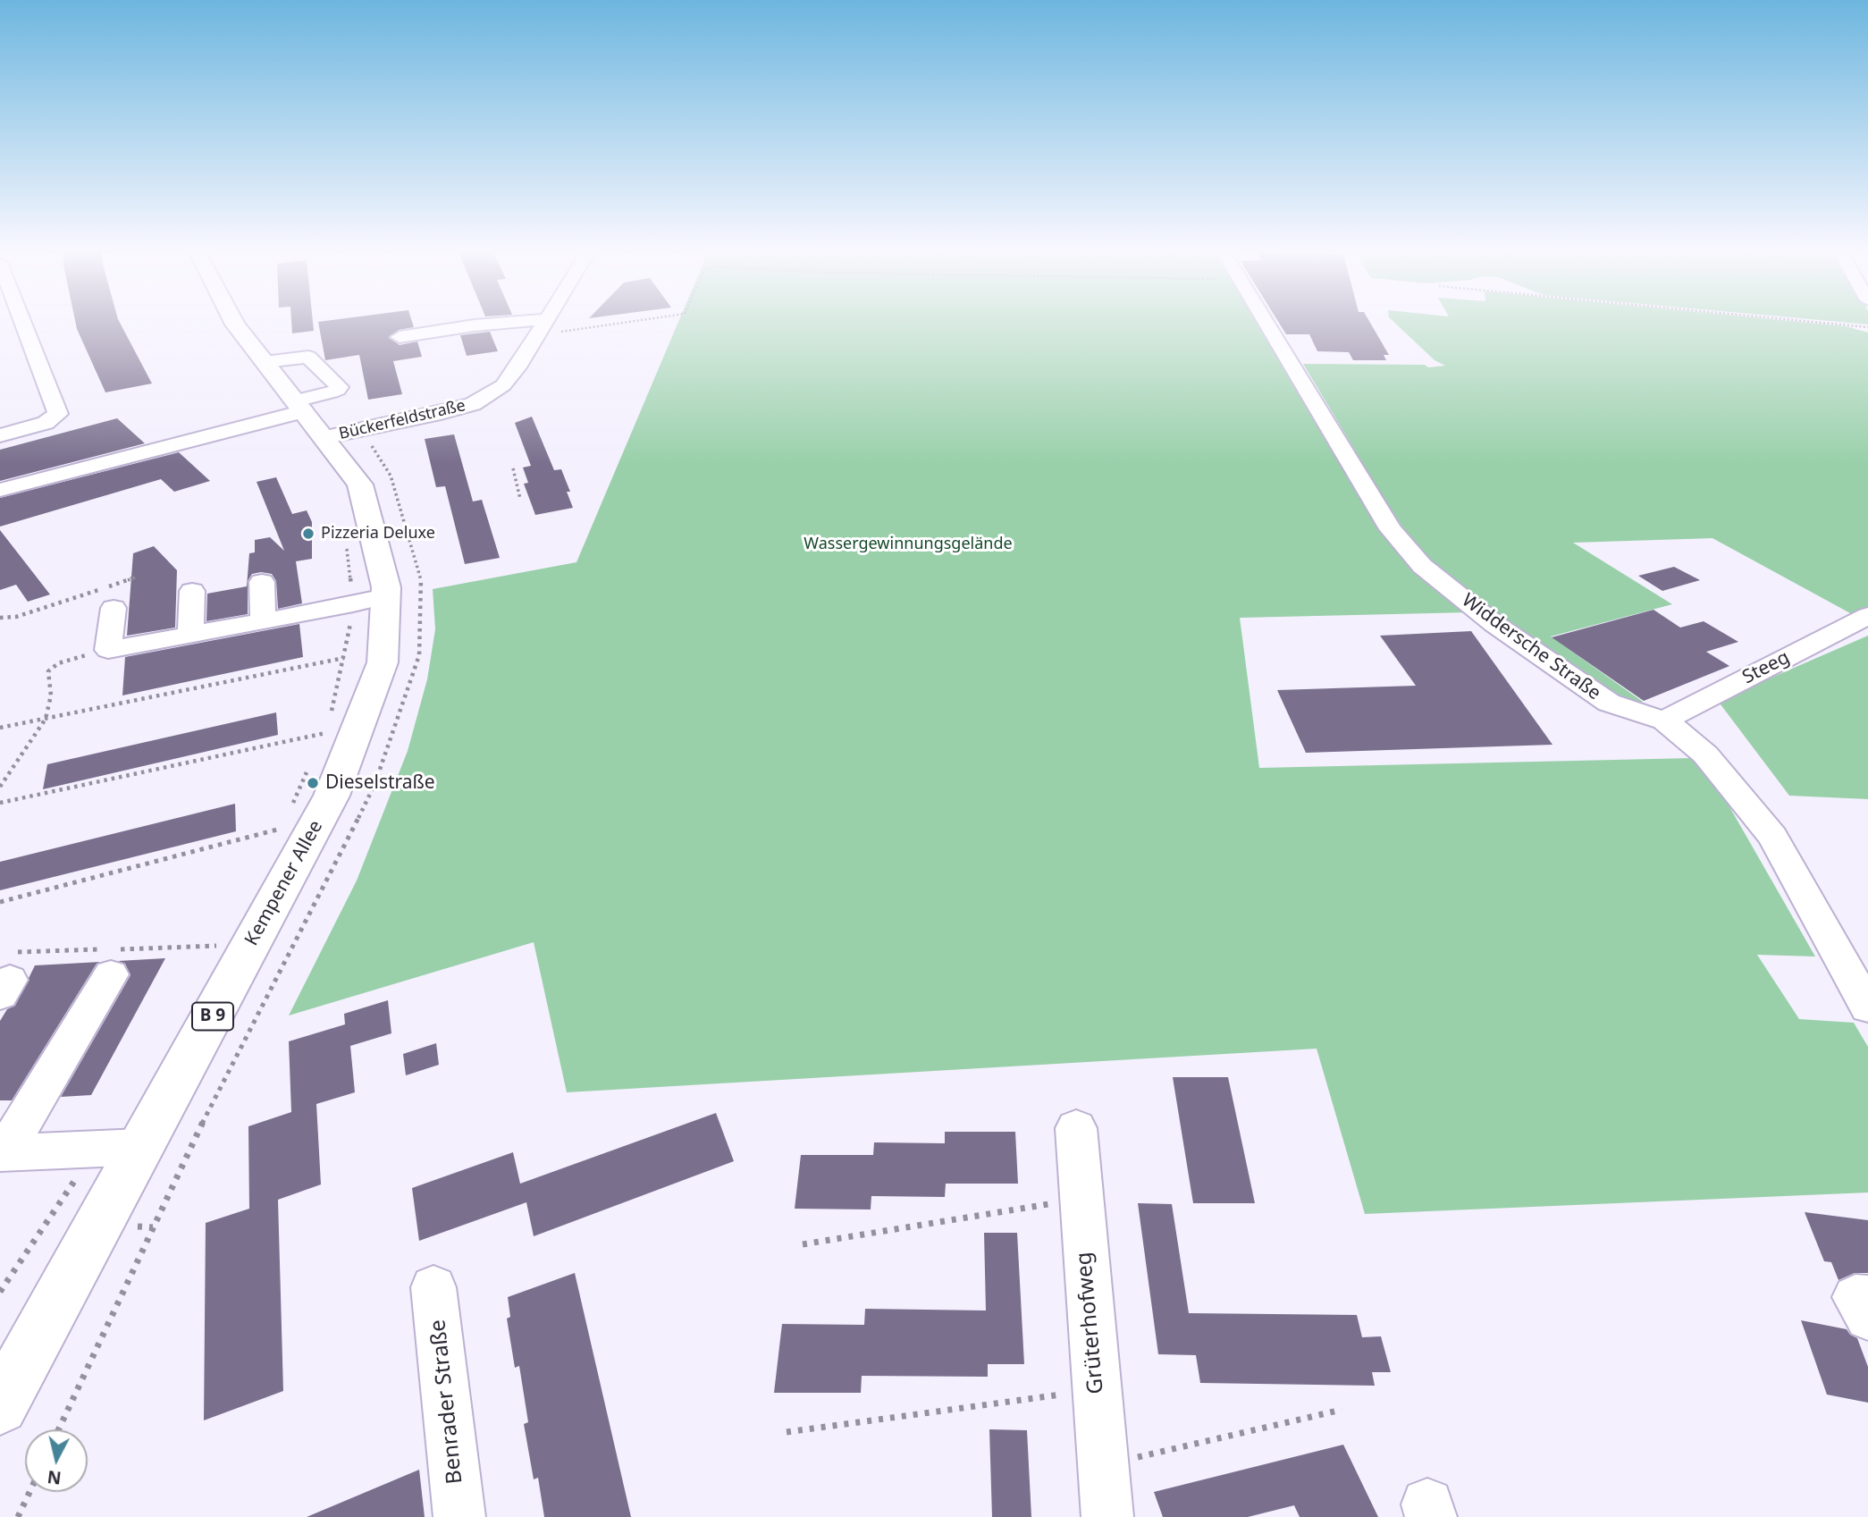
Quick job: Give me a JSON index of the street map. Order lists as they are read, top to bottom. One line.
{"streets":{"main road":["Kempener Allee","B 9"],"street":["Bückerfeldstraße","Widdersche Straße","Steeg","Grüterhofweg","Benrader Straße"]},"crossings":[["Bückerfeldstraße","Kempener Allee"],["Widdersche Straße","Steeg"]],"parks":["Wassergewinnungsgelände"],"places":["Pizzeria Deluxe","Dieselstraße"],"north":"bottom"}
